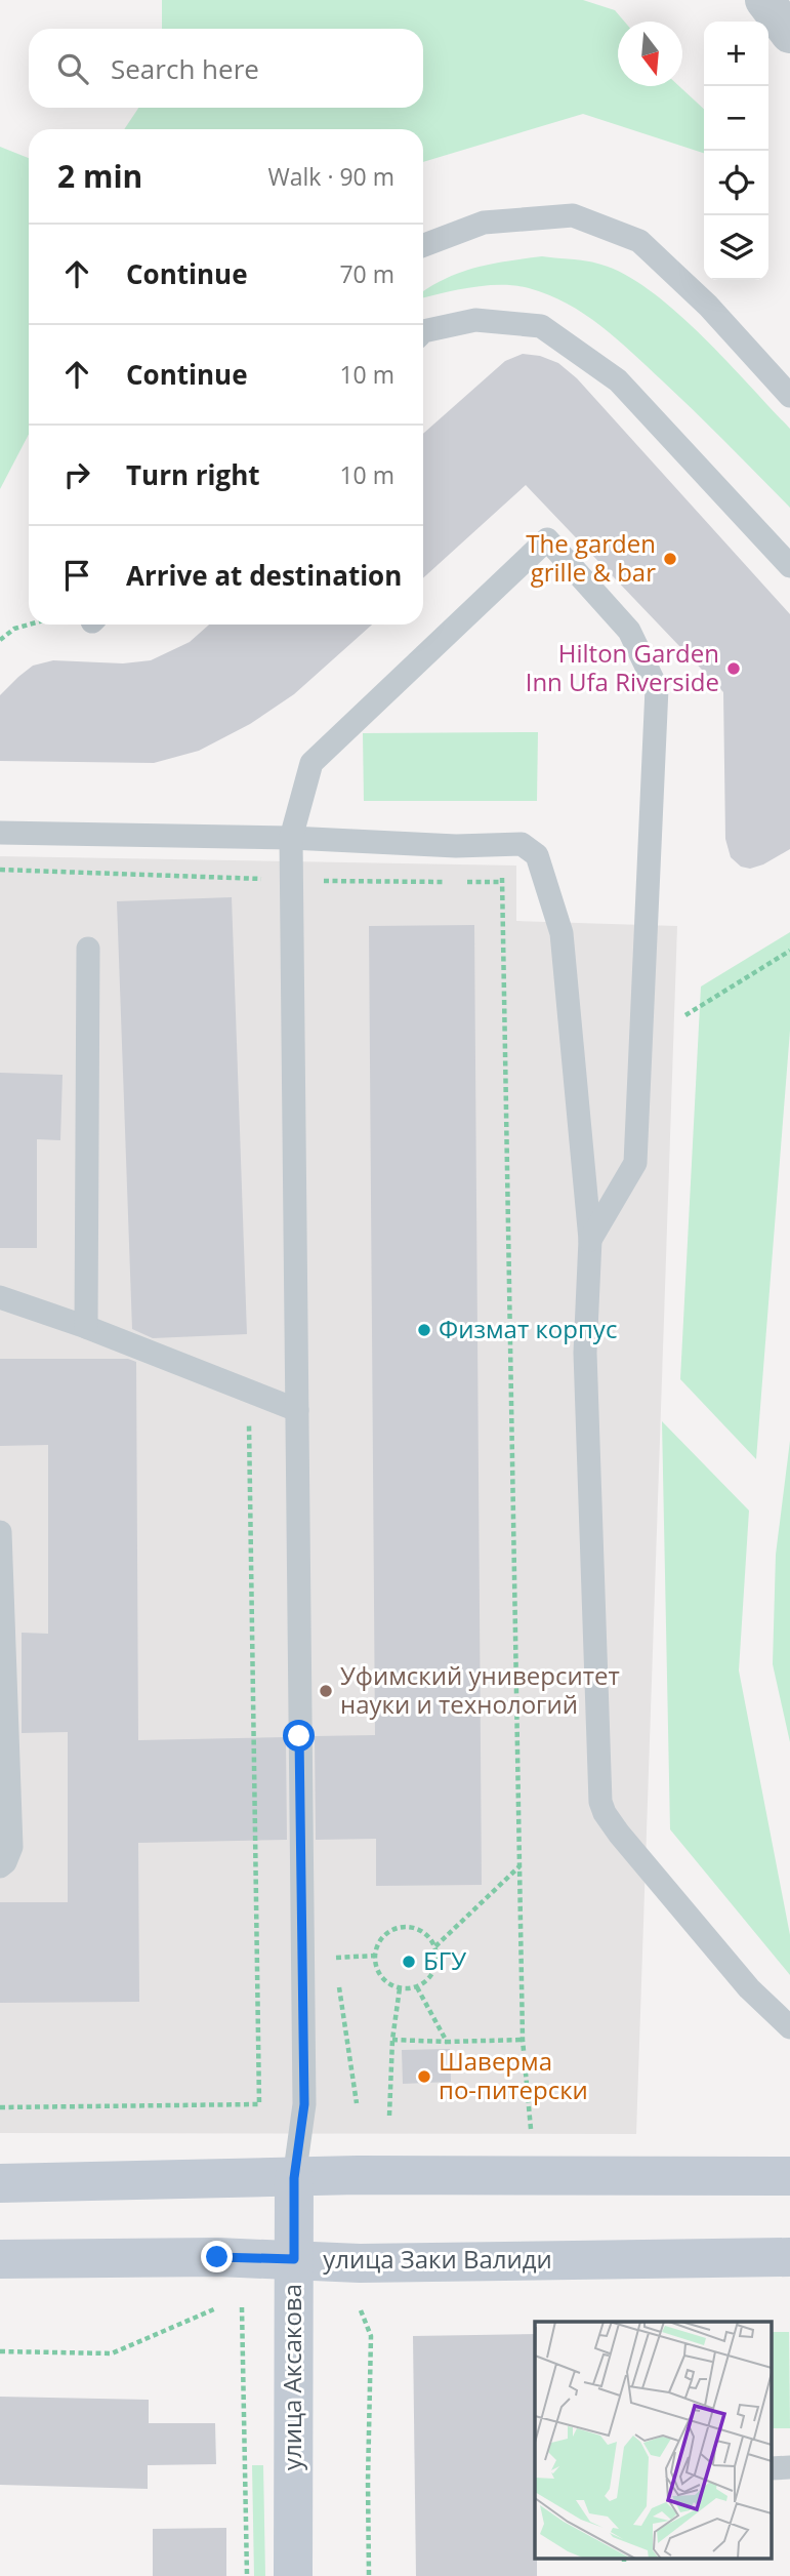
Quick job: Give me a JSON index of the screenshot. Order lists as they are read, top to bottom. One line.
{"streets":{"main road":["улица Заки Валиди","улица Аксакова"]},"crossings":[["улица Заки Валиди","улица Аксакова"]],"places":["The garden grille & bar","Hilton Garden Inn Ufa Riverside","Физмат корпус","Уфимский университет науки и технологий","БГУ","Шаверма по-питерски"],"north":"bottom","page":{"map_buttons":["+","−"],"search":"Search here","heading":["2 min","Walk · 90 m"],"list":[["Continue","70 m"],["Continue","10 m"],["Turn right","10 m"],"Arrive at destination"]}}
